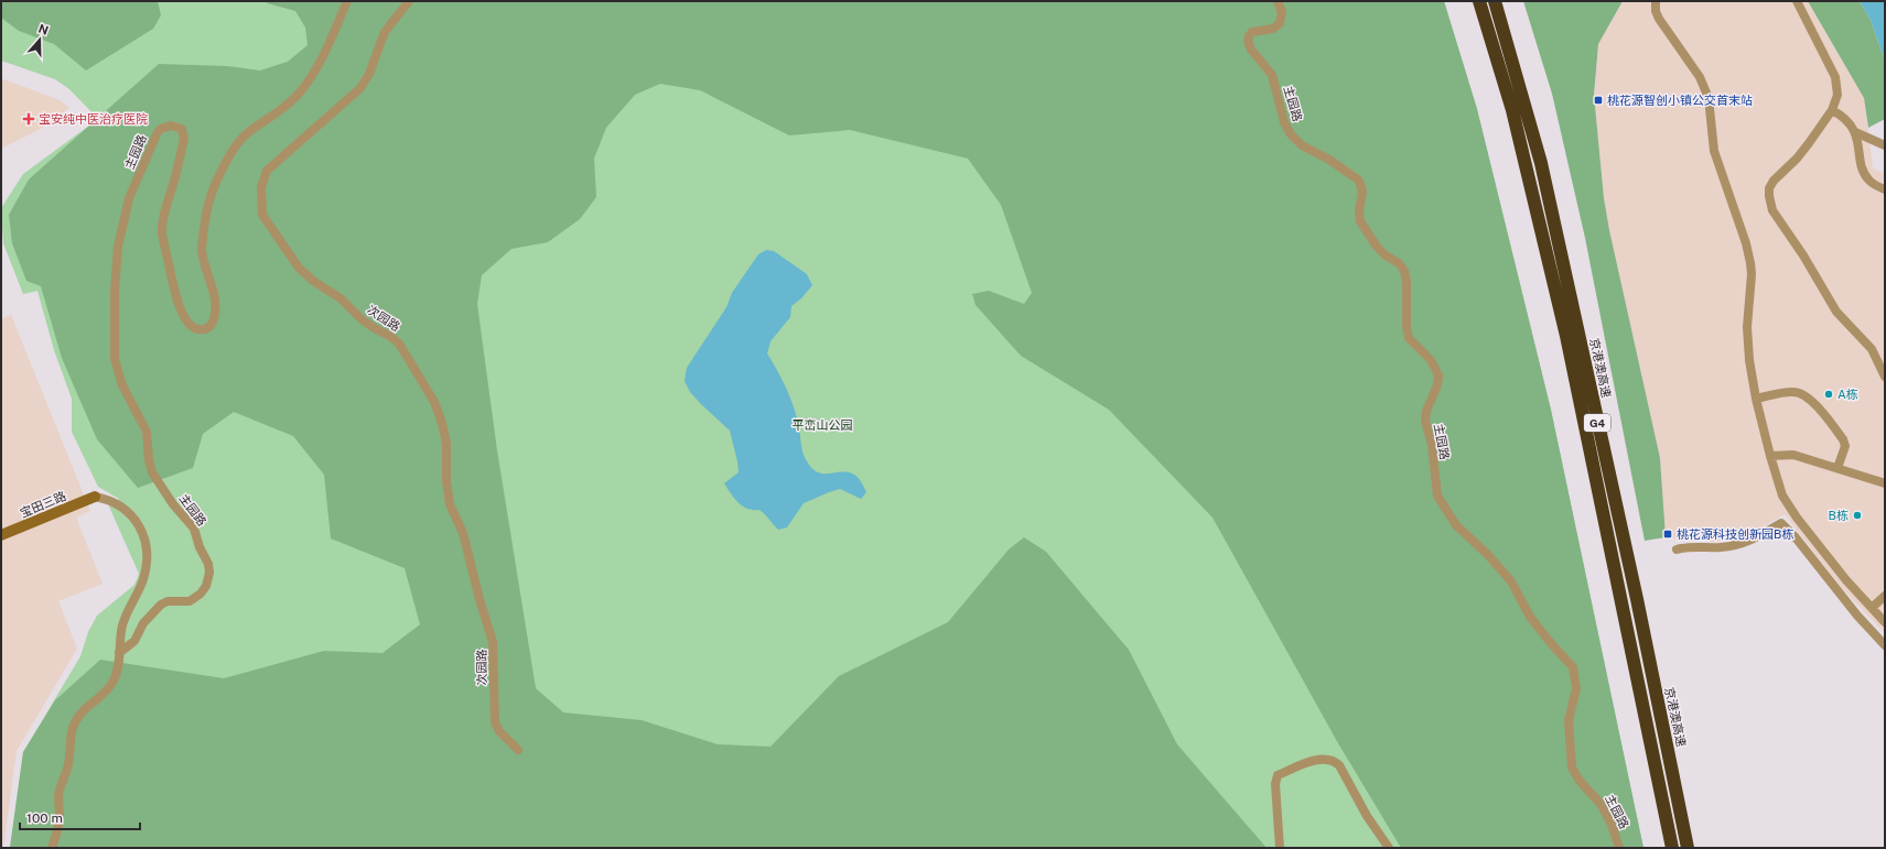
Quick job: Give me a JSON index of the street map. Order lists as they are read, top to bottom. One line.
{"streets":{"highway":["京港澳高速","G4"],"street":["主园路","次园路","宝田三路"]},"parks":["平峦山公园"],"places":{"transit":["桃花源智创小镇公交首末站","桃花源科技创新园B栋"],"health":["宝安纯中医治疗医院"],"other":["A栋","B栋"]},"scale_bar":"100 m","north":"top"}
